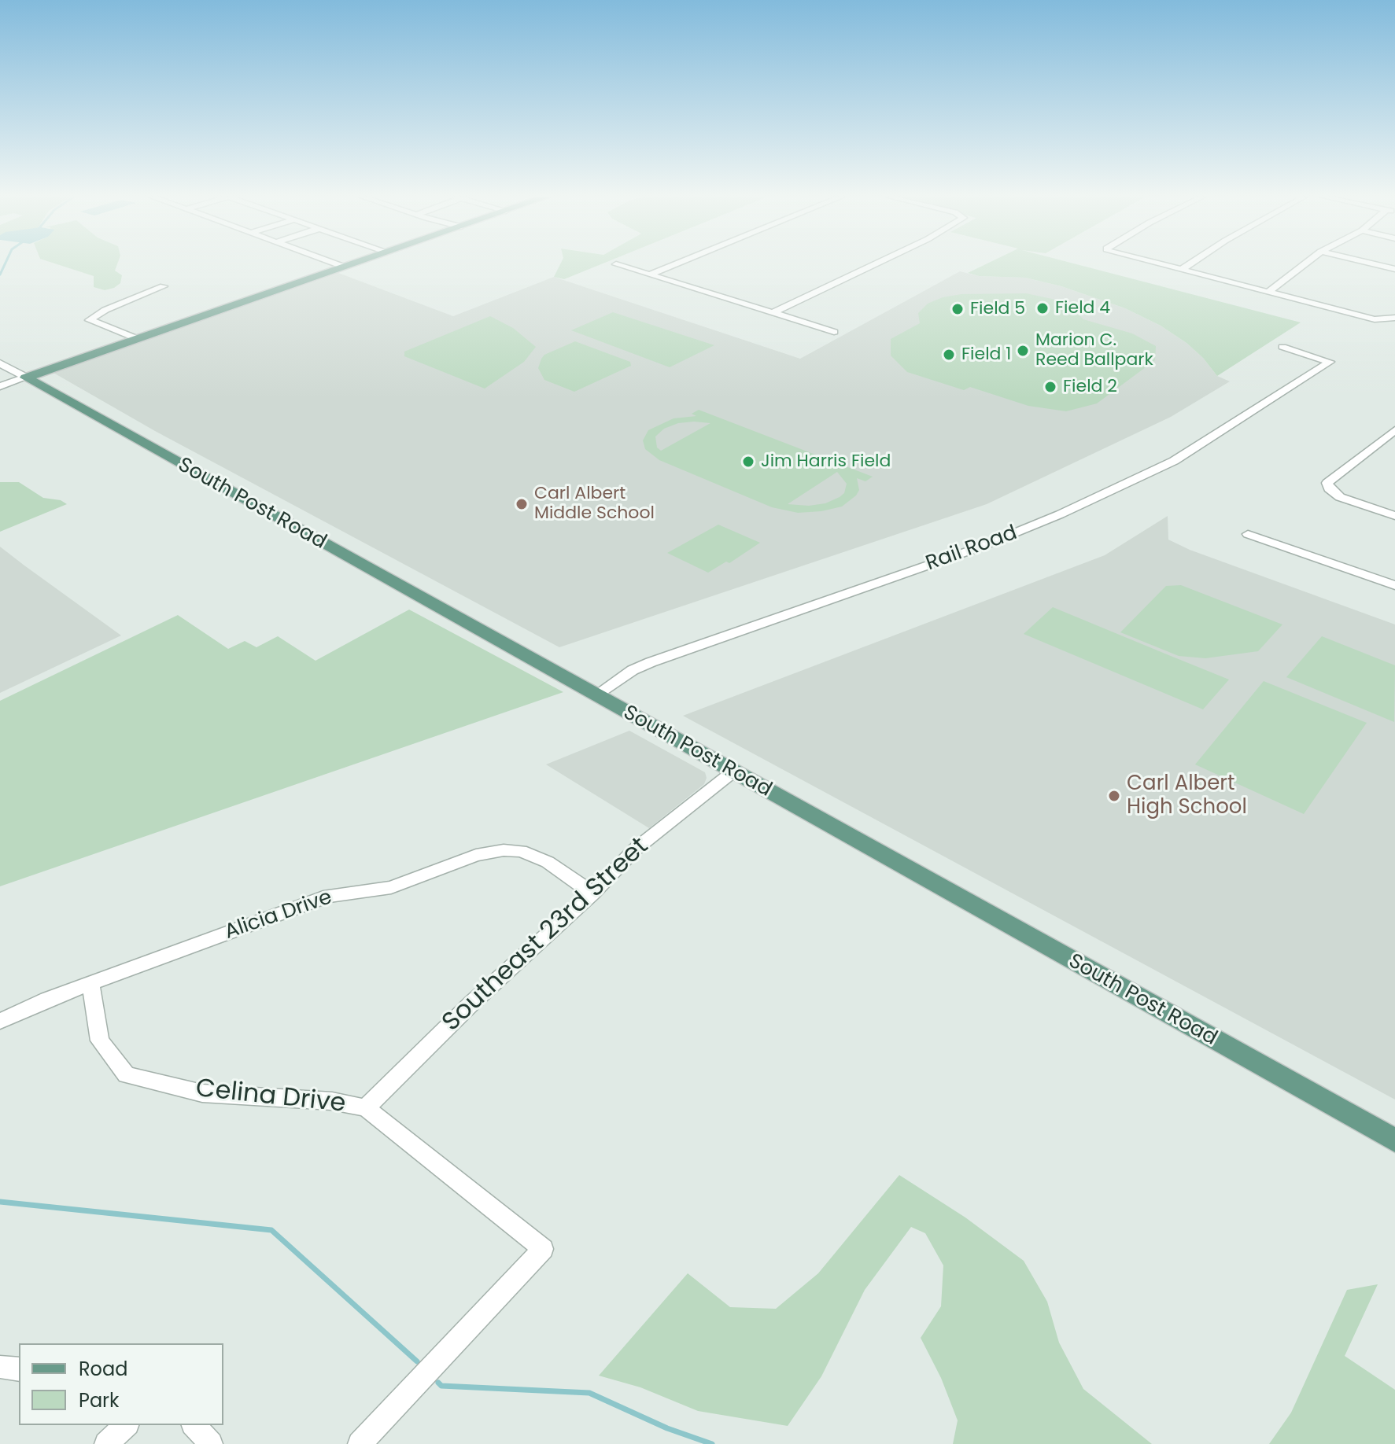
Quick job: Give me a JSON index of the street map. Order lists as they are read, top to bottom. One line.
{"streets":{"main road":["South Post Road"],"street":["Rail Road","Alicia Drive","Southeast 23rd Street","Celina Drive"]},"crossings":[["South Post Road","Rail Road"],["South Post Road","Southeast 23rd Street"],["Alicia Drive","Southeast 23rd Street"],["Alicia Drive","Celina Drive"],["Southeast 23rd Street","Celina Drive"]],"places":["Field 4","Field 5","Marion C. Reed Ballpark","Field 1","Field 2","Jim Harris Field","Carl Albert Middle School","Carl Albert High School"],"legend":["Road","Park"]}
